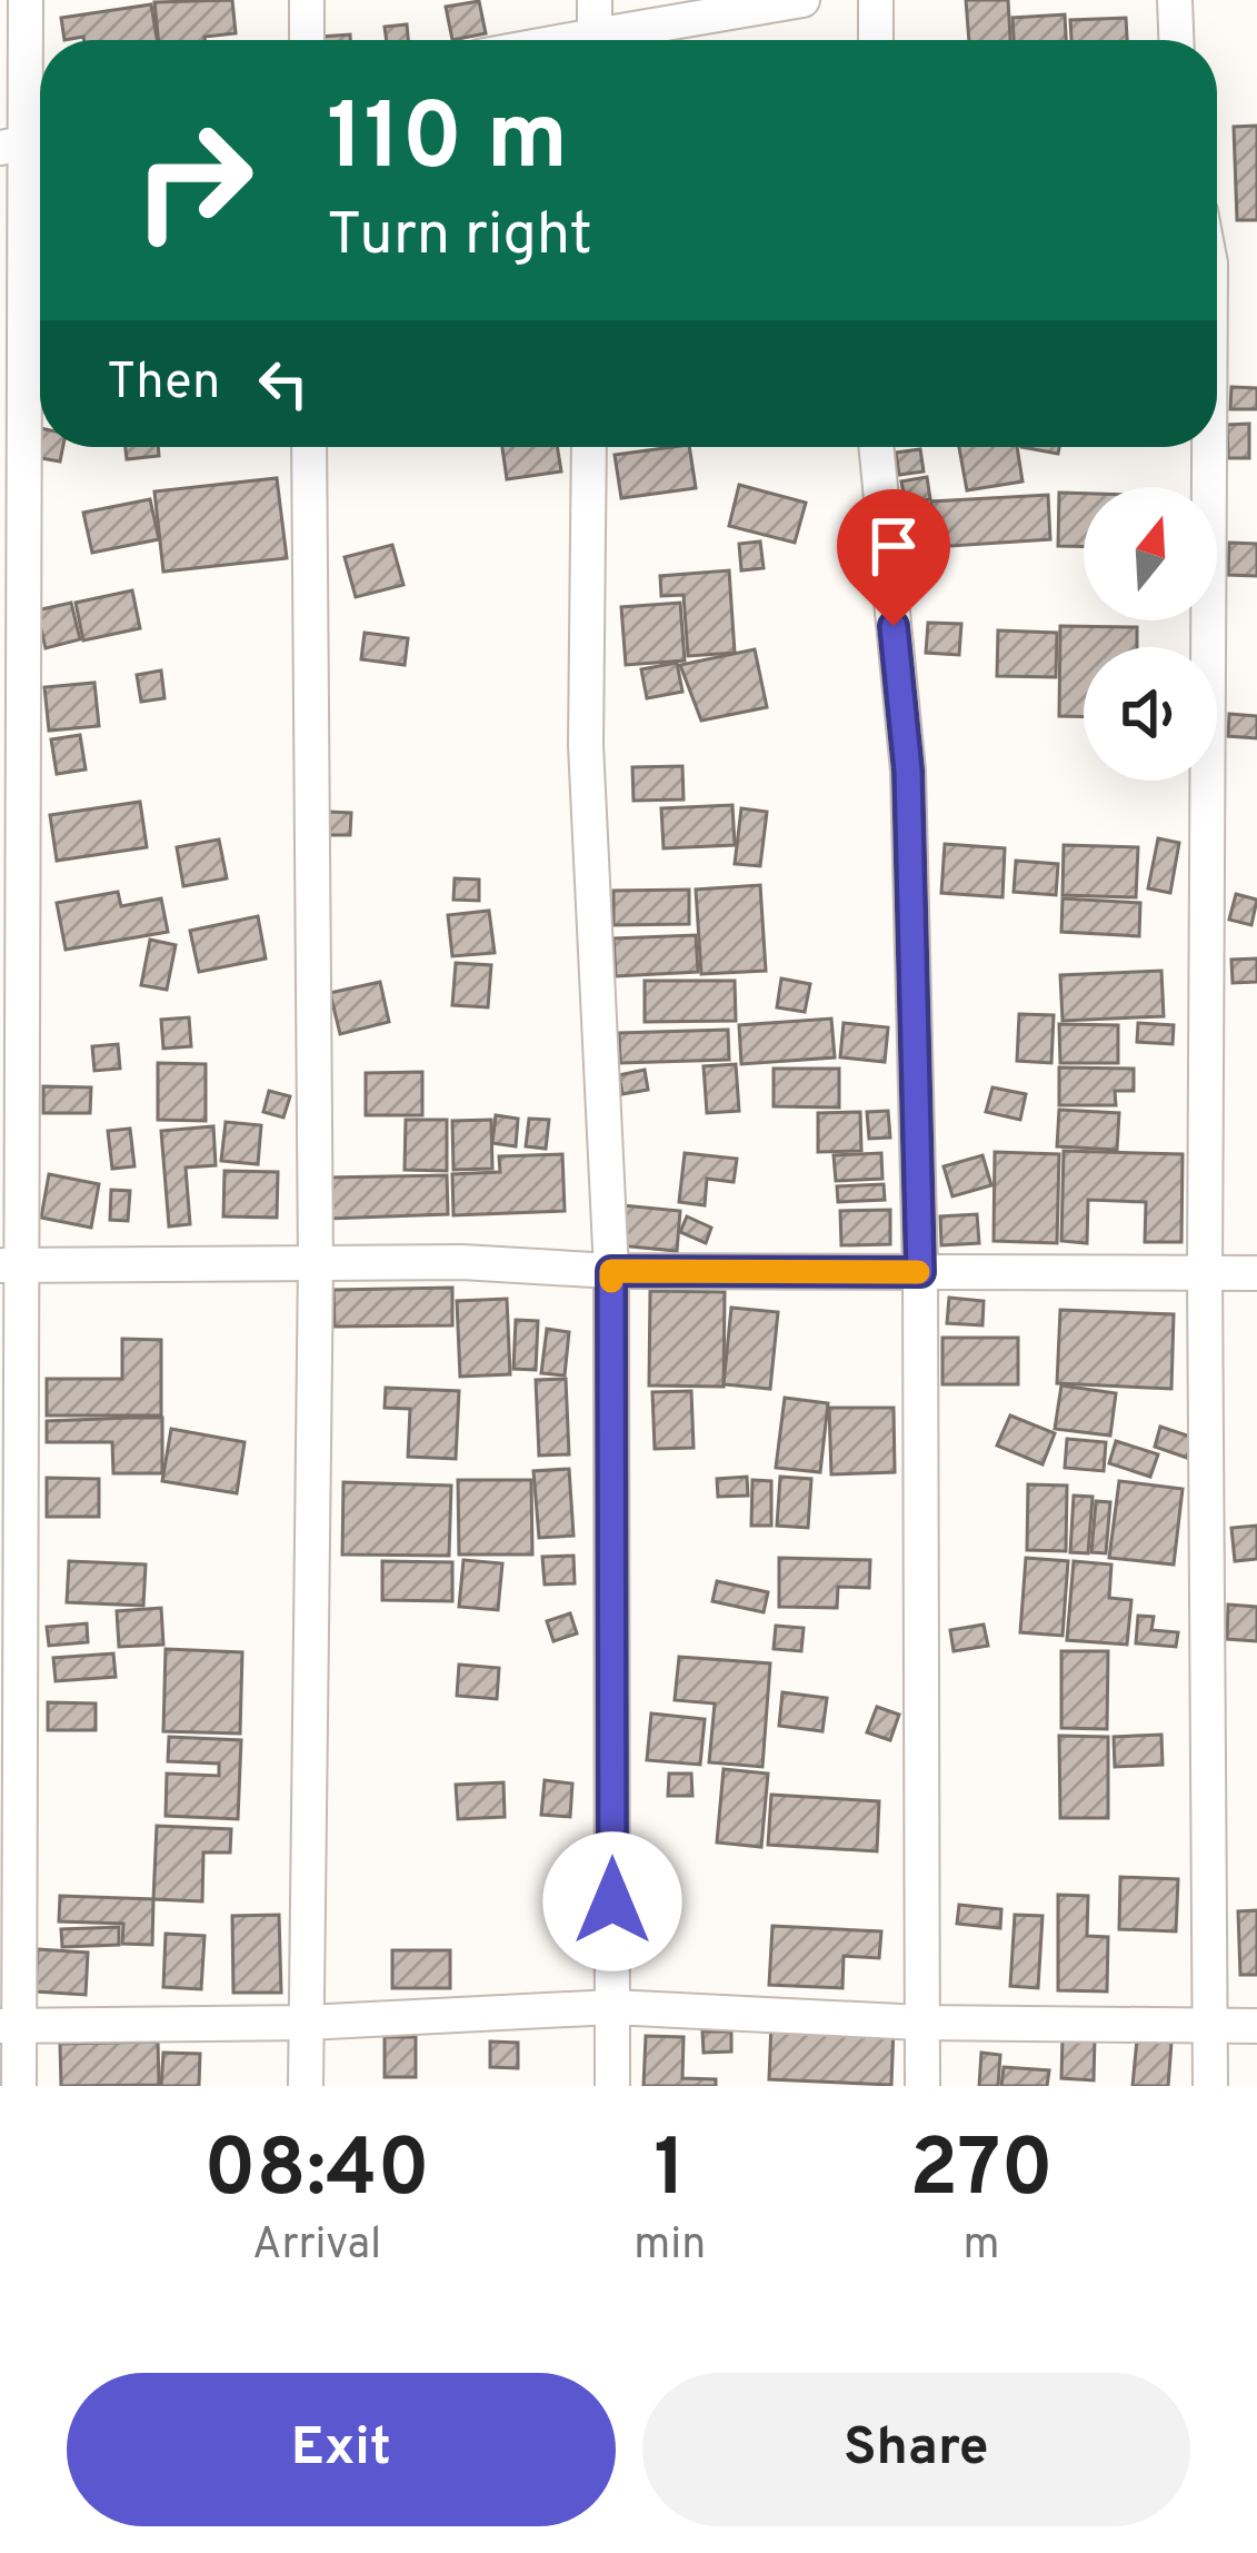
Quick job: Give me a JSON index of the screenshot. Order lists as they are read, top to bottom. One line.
{"north":"top","page":{"turn":["110 m","Turn right"],"then":"Then","eta":["08:40","Arrival","1","min","270","m"],"buttons":["Exit","Share"]}}
